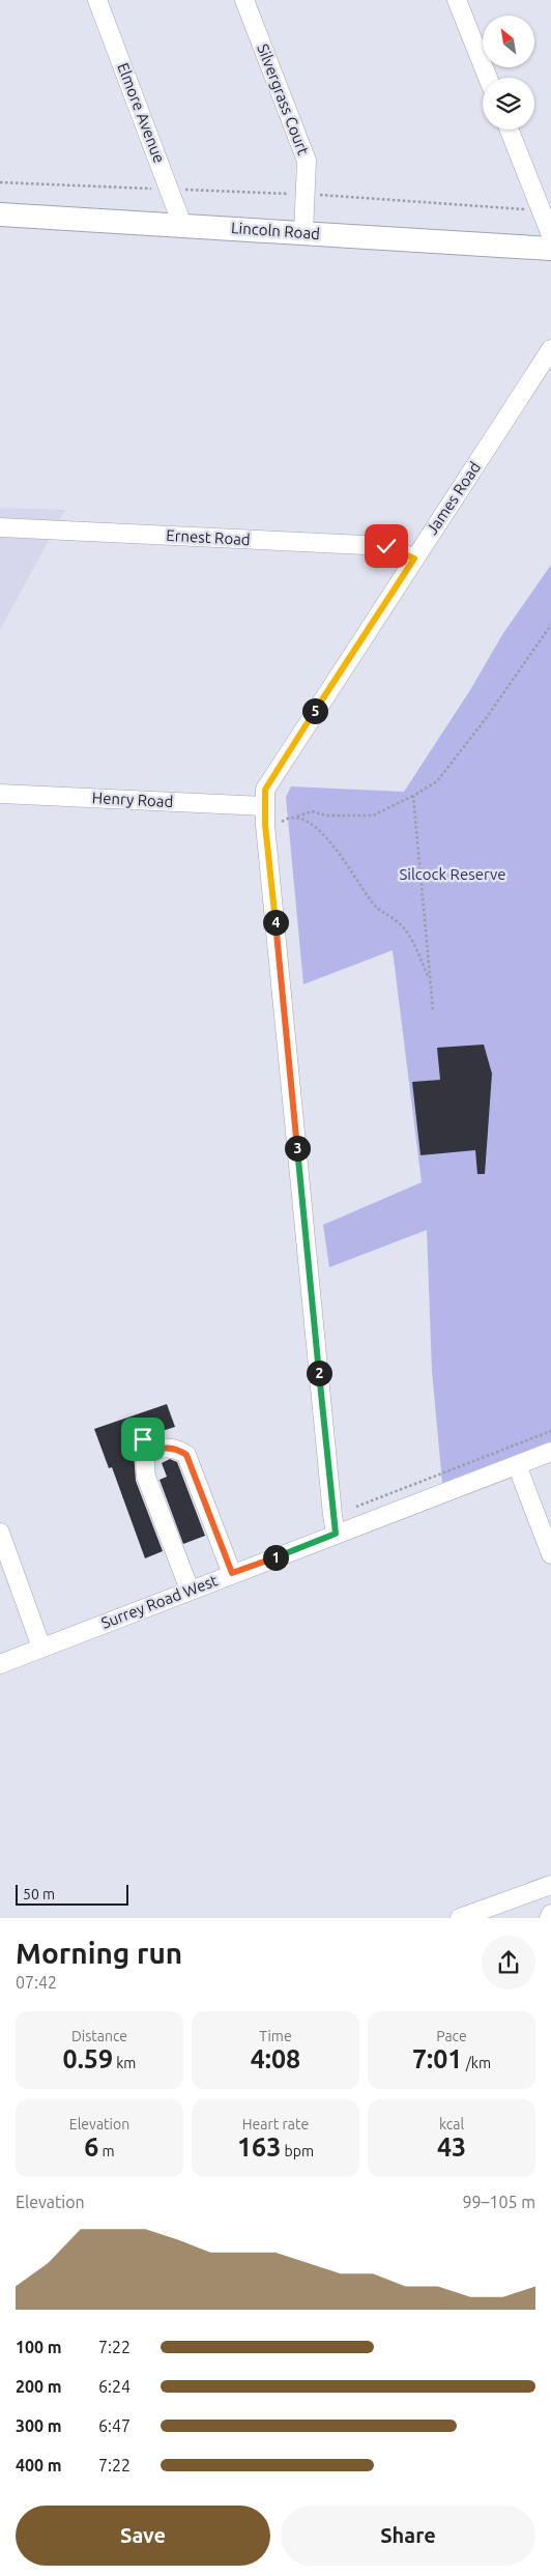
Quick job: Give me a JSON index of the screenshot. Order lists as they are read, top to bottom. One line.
{"streets":{"main road":["Lincoln Road"],"street":["Silvergrass Court","Elmore Avenue","James Road","Ernest Road","Henry Road","Surrey Road West"]},"crossings":[["Silvergrass Court","Lincoln Road"],["Elmore Avenue","Lincoln Road"],["James Road","Ernest Road"],["James Road","Henry Road"],["James Road","Surrey Road West"]],"parks":["Silcock Reserve"],"scale_bar":"50 m","north":"top left","page":{"pins":["5","4","3","2","1"],"scale":"50 m","heading":["Morning run","07:42"],"stats":[["Distance","0.59 km"],["Time","4:08"],["Pace","7:01 /km"],["Elevation","6 m"],["Heart rate","163 bpm"],["kcal","43"]],"chart":["Elevation","99–105 m"],"list":[{"name":"100 m","note":"7:22"},{"name":"200 m","note":"6:24"},{"name":"300 m","note":"6:47"},{"name":"400 m","note":"7:22"}],"buttons":["Save","Share"]}}
